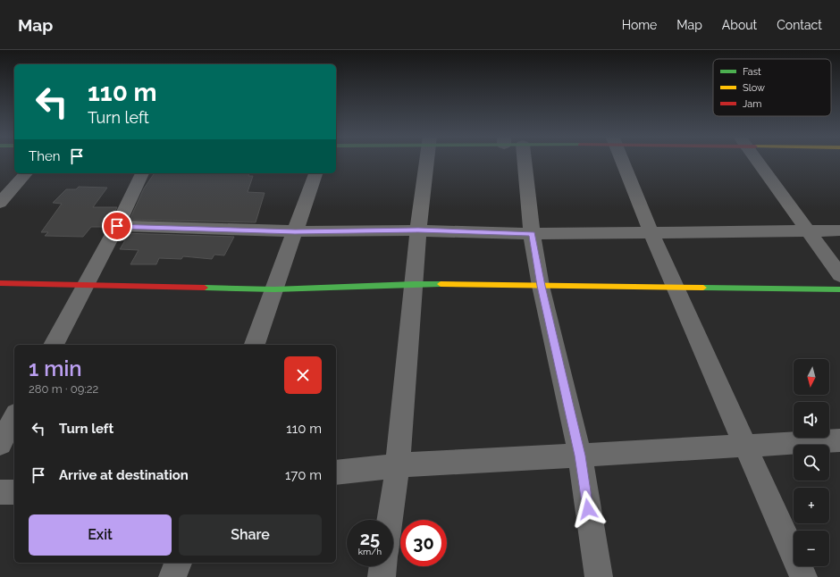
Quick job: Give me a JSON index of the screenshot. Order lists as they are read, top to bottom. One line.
{"legend":["Fast","Slow","Jam"],"north":"bottom","page":{"header":"Map","nav":["Home","Map","About","Contact"],"turn":["110 m","Turn left"],"then":"Then","heading":["1 min","280 m · 09:22"],"map_buttons":["+","−"],"list":[{"name":"Turn left","value":"110 m"},{"name":"Arrive at destination","value":"170 m"}],"buttons":["Exit","Share"],"speed":"25 km/h","limit":"30"}}
